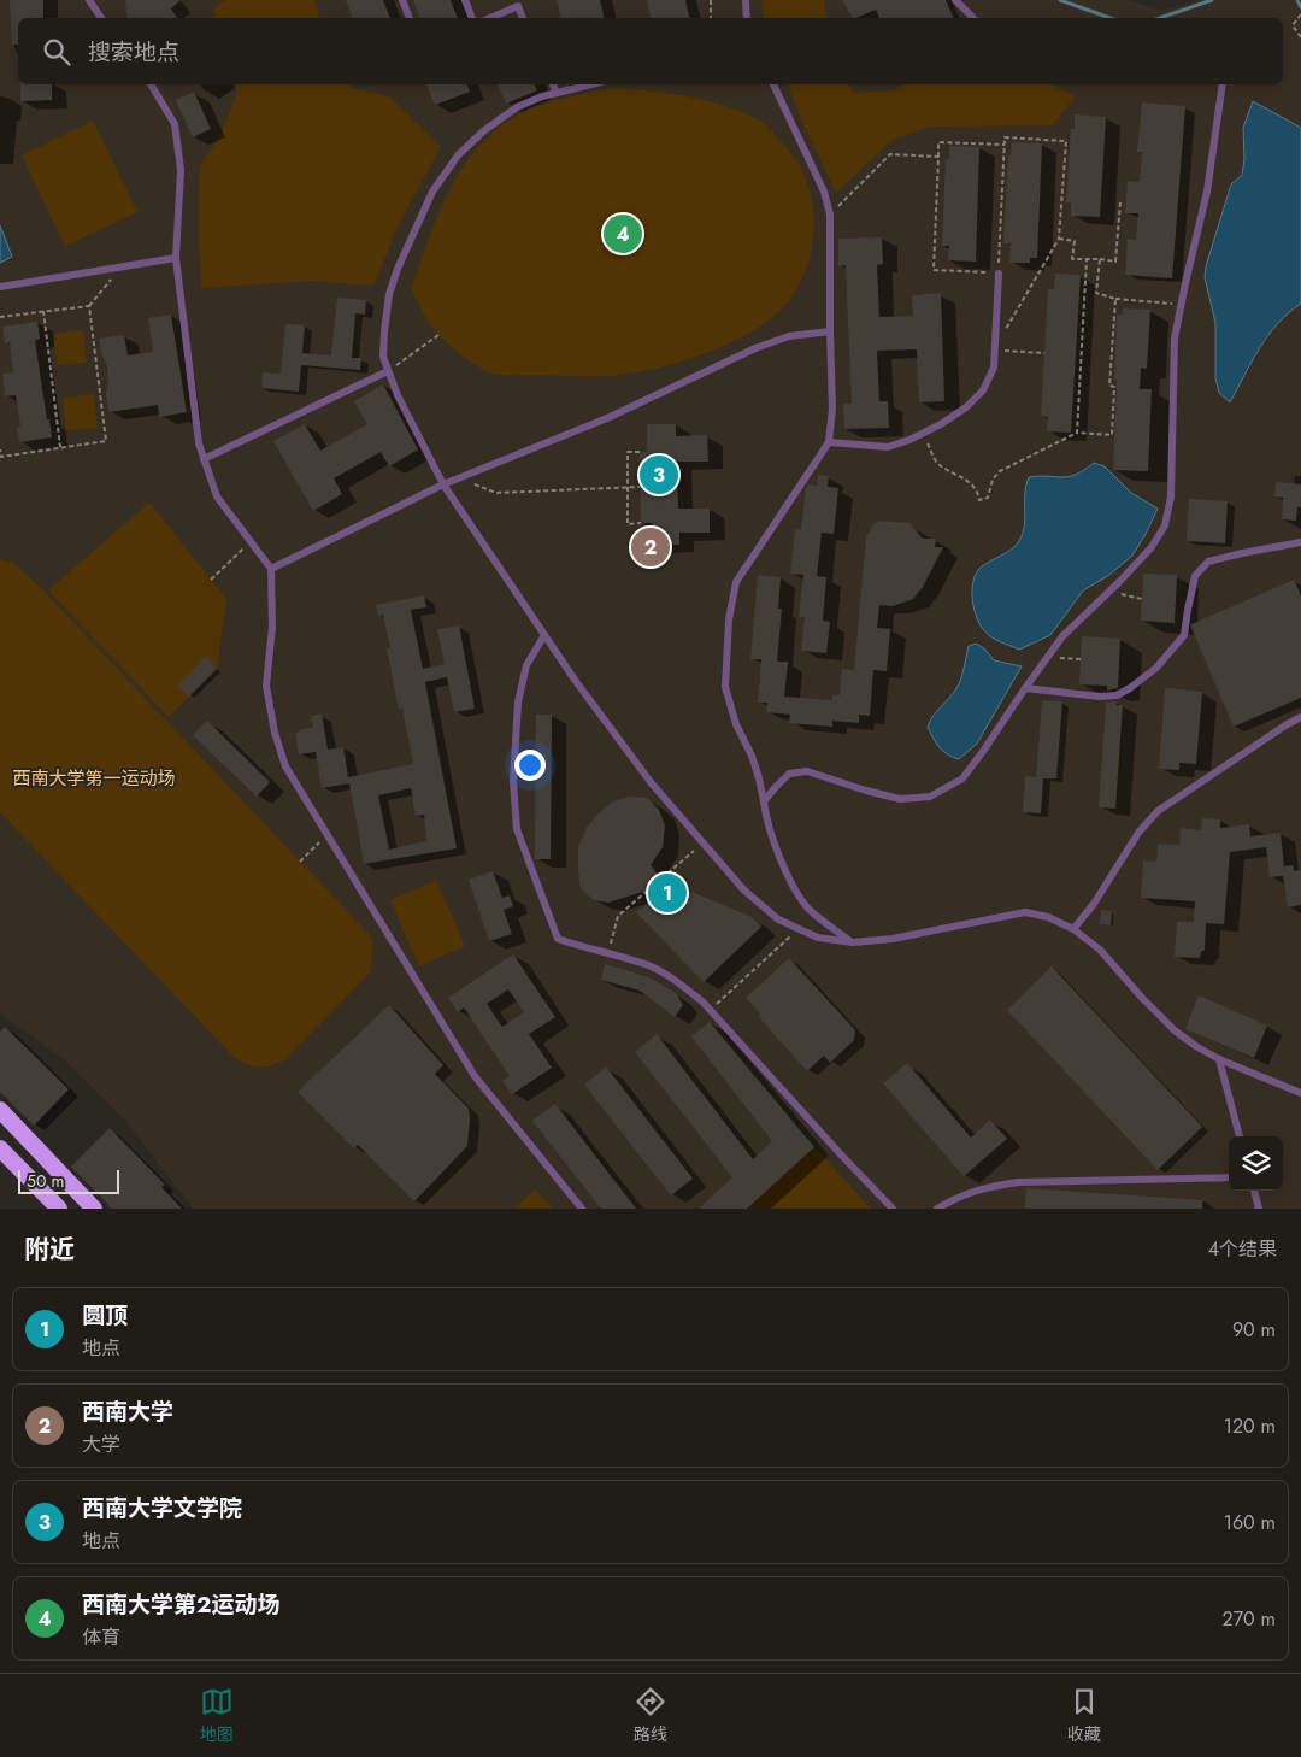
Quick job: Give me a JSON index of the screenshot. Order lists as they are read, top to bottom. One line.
{"parks":["西南大学第一运动场"],"scale_bar":"50 m","page":{"search":"搜索地点","pins":["4","3","2","1"],"scale":"50 m","heading":["附近","4个结果"],"list":[{"mark":"1","name":"圆顶","note":"地点","value":"90 m"},{"mark":"2","name":"西南大学","note":"大学","value":"120 m"},{"mark":"3","name":"西南大学文学院","note":"地点","value":"160 m"},{"mark":"4","name":"西南大学第2运动场","note":"体育","value":"270 m"}],"nav":["地图","路线","收藏"]}}
